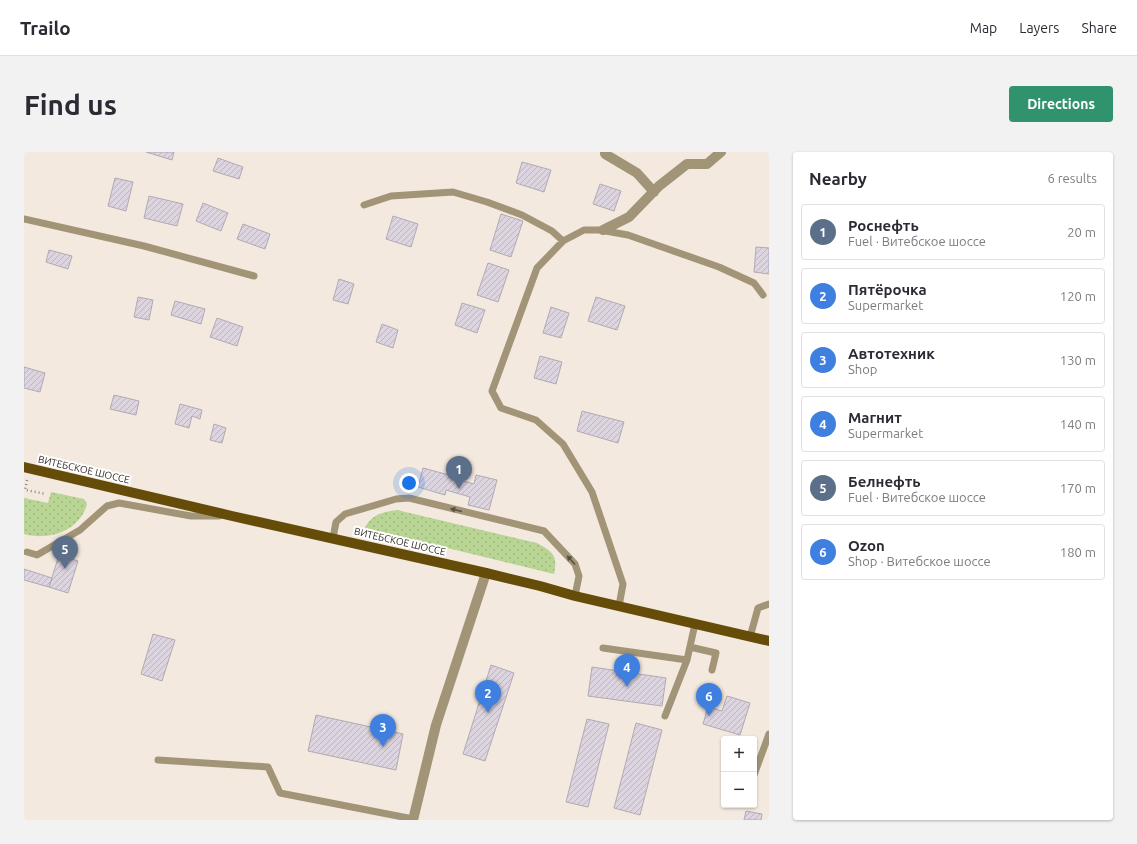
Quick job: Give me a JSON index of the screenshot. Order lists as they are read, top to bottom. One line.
{"streets":{"main road":["ВИТЕБСКОЕ ШОССЕ"]},"page":{"header":"Trailo","nav":["Map","Layers","Share"],"buttons":"Directions","title":"Find us","heading":["Nearby","6 results"],"list":[{"mark":"1","name":"Роснефть","note":"Fuel · Витебское шоссе","value":"20 m"},{"mark":"2","name":"Пятёрочка","note":"Supermarket","value":"120 m"},{"mark":"3","name":"Автотехник","note":"Shop","value":"130 m"},{"mark":"4","name":"Магнит","note":"Supermarket","value":"140 m"},{"mark":"5","name":"Белнефть","note":"Fuel · Витебское шоссе","value":"170 m"},{"mark":"6","name":"Ozon","note":"Shop · Витебское шоссе","value":"180 m"}],"pins":["1","5","4","2","6","3"],"map_buttons":["+","−"]}}
